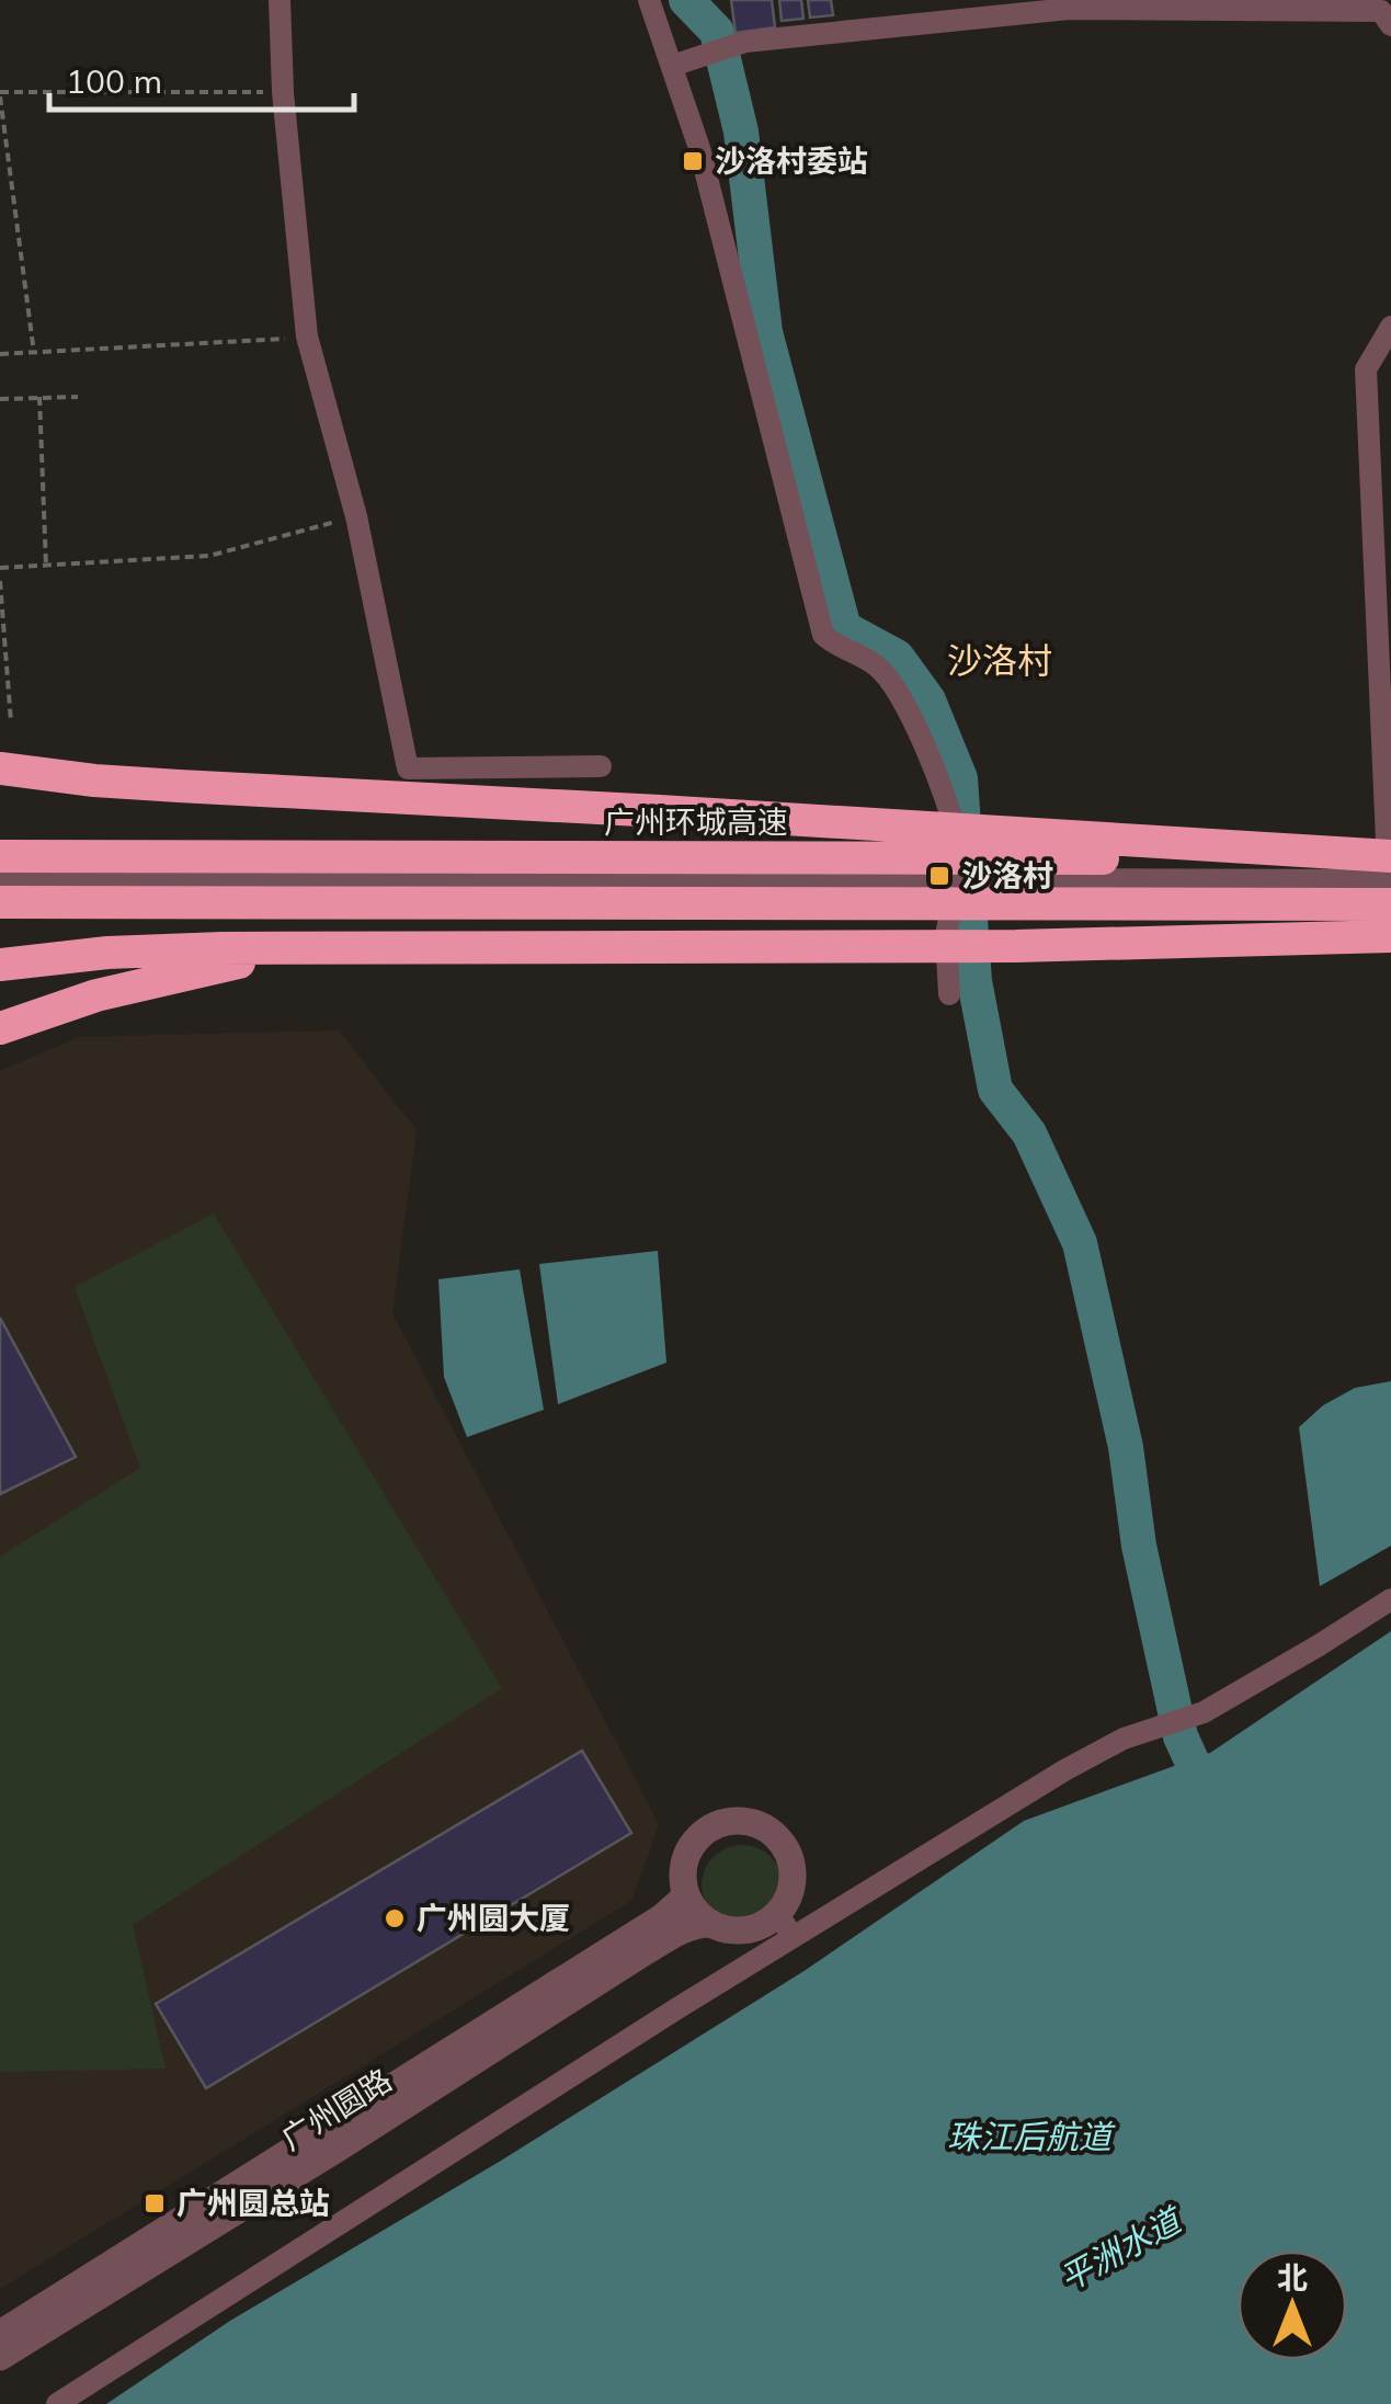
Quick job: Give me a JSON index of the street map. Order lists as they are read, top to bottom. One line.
{"streets":{"highway":["广州环城高速"],"street":["广州圆路"]},"districts":["沙洛村"],"water":["珠江后航道","平洲水道"],"places":{"transit":["沙洛村委站","沙洛村","广州圆总站"],"other":["广州圆大厦"]},"scale_bar":"100 m","north":"top"}
